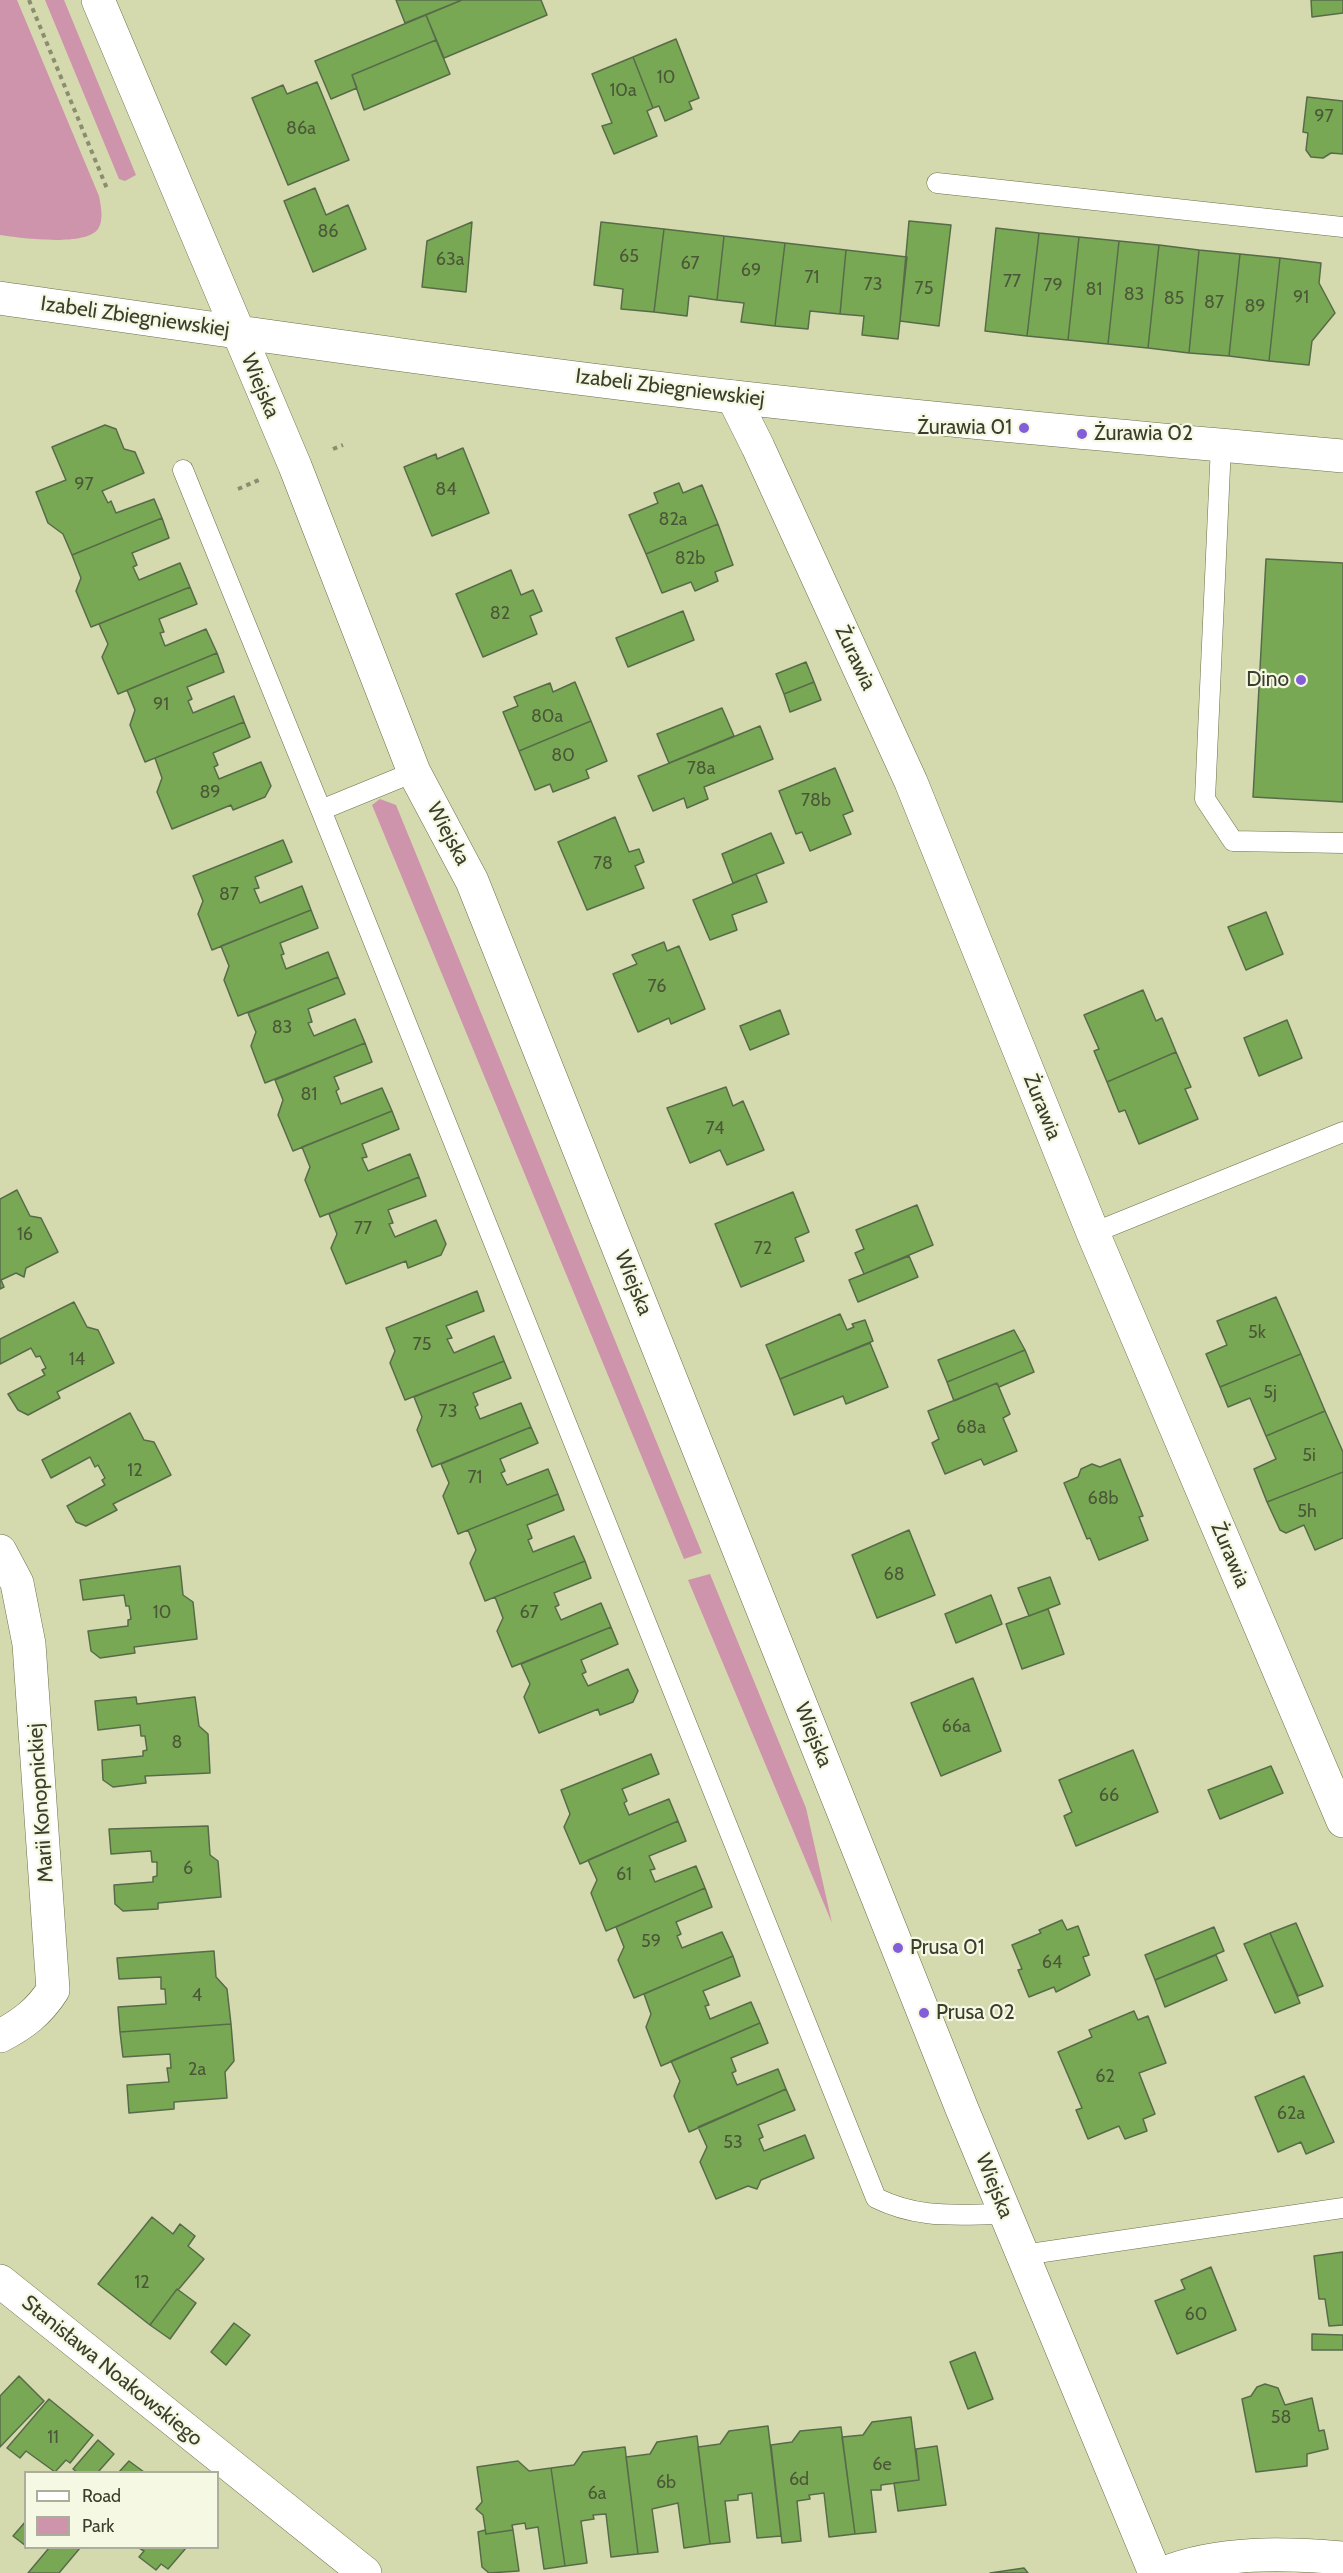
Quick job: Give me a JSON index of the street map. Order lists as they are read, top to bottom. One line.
{"streets":{"street":["Izabeli Zbiegniewskiej","Wiejska","Żurawia","Marii Konopnickiej","Stanisława Noakowskiego"]},"crossings":[["Izabeli Zbiegniewskiej","Wiejska"],["Izabeli Zbiegniewskiej","Żurawia"]],"places":["Żurawia 01","Żurawia 02","Dino","Prusa 01","Prusa 02"],"house_numbers":["10","10a","97","86a","86","65","63a","67","69","71","77","73","79","75","81","83","91","85","87","89","97","84","82a","82b","82","91","80a","80","78a","89","78b","78","87","76","83","81","74","77","16","72","5k","75","14","5j","73","68a","5i","12","71","68b","5h","68","10","67","66a","8","66","6","61","59","64","4","2a","62","62a","53","12","60","58","11","6e","6d","6b","6a"],"legend":["Road","Park"]}
